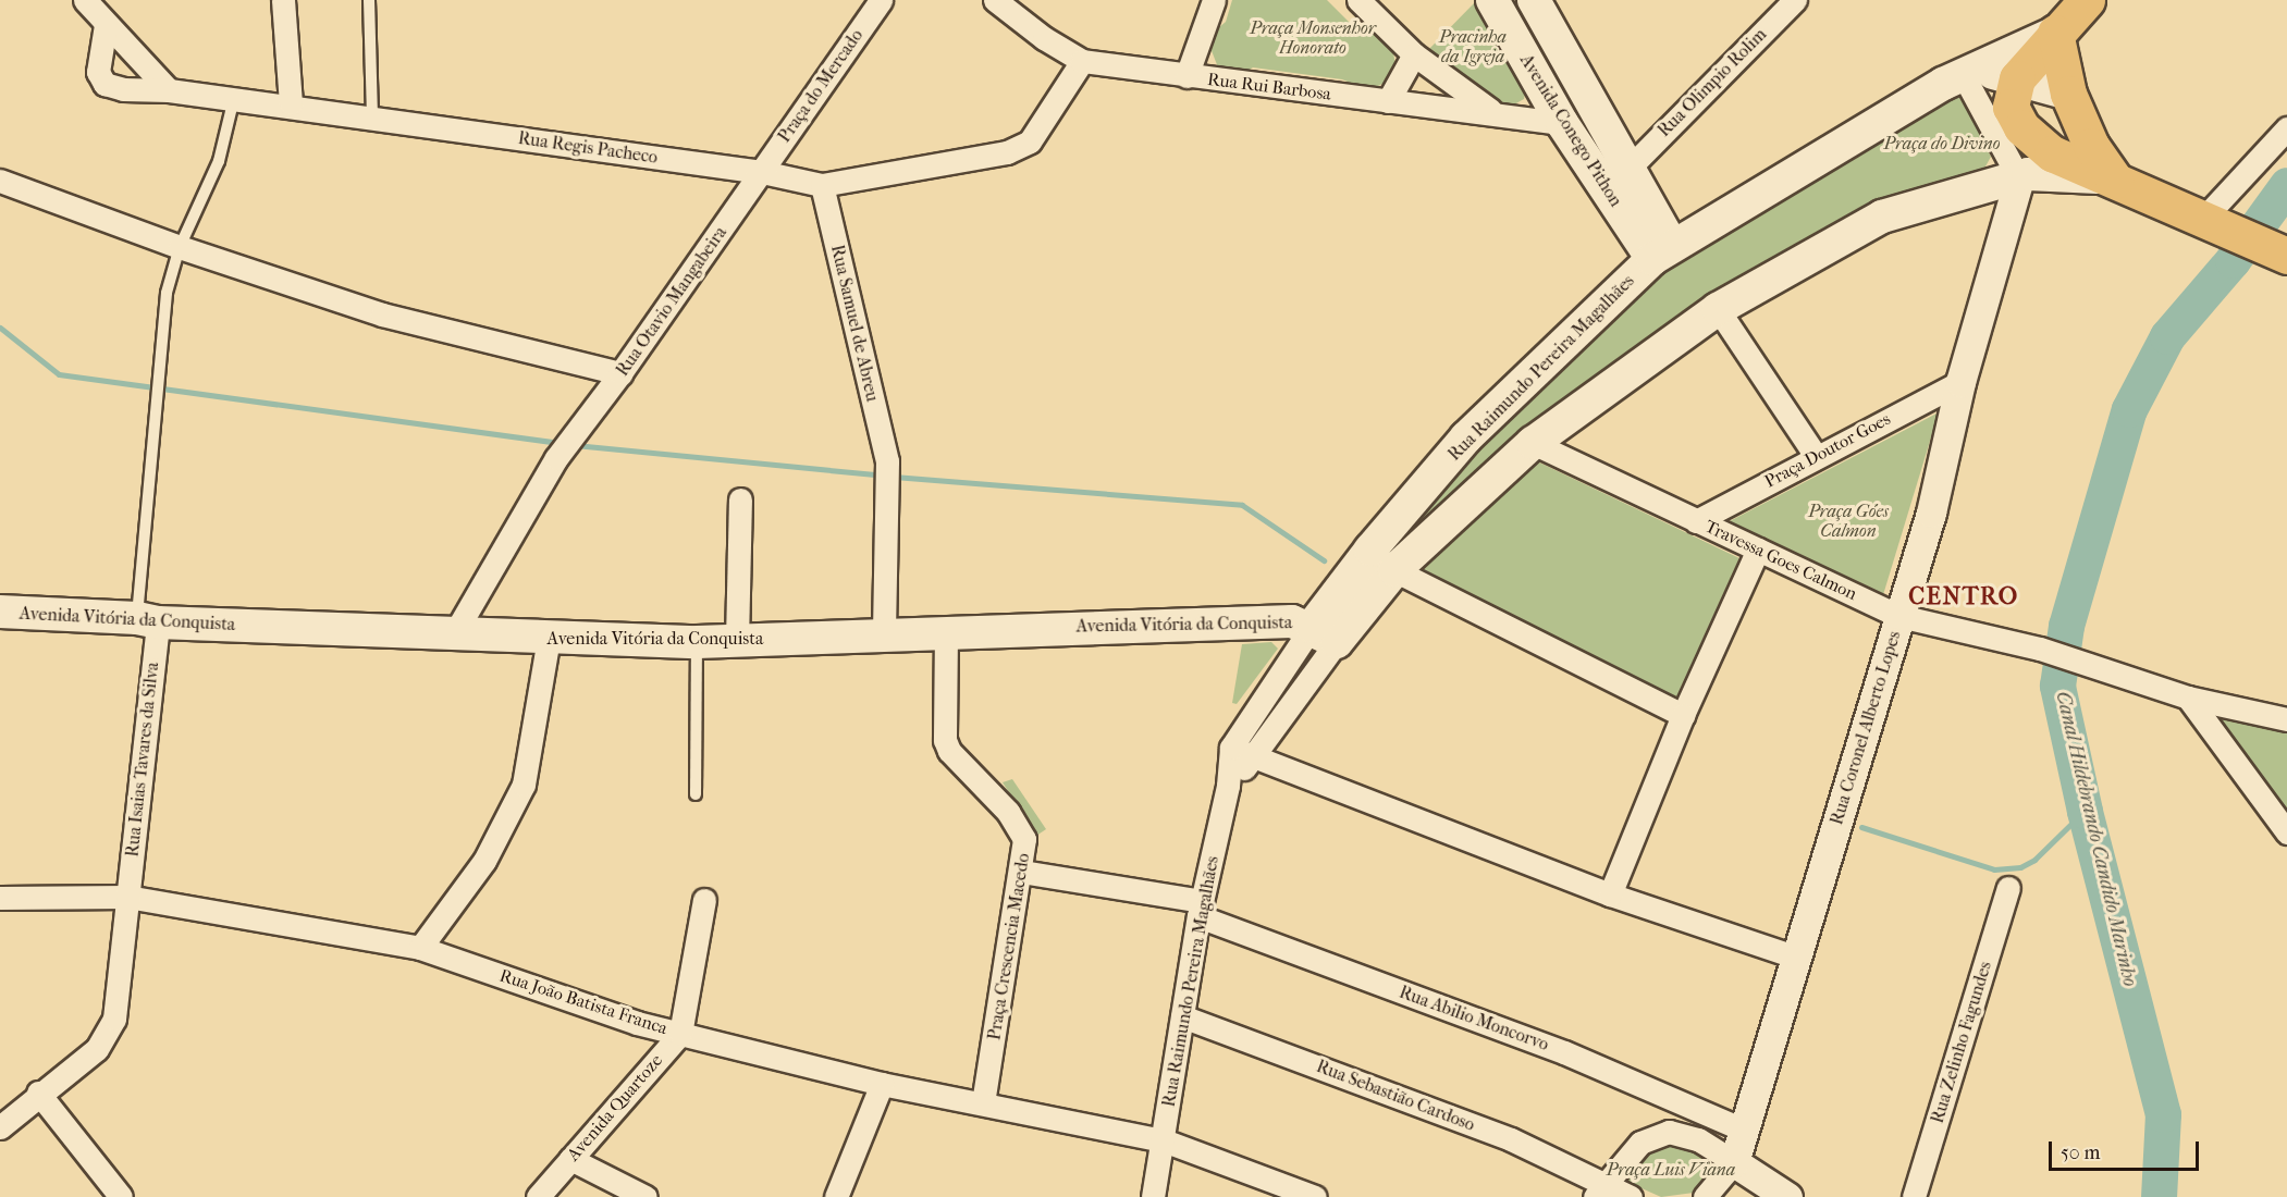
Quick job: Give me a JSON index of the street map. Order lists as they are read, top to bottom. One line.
{"streets":{"main road":["Avenida Conego Pithon","Rua Raimundo Pereira Magalhães","Avenida Vitória da Conquista"],"street":["Rua Olimpio Rolim","Praça do Mercado","Rua Rui Barbosa","Rua Regis Pacheco","Rua Otavio Mangabeira","Rua Samuel de Abreu","Praça Doutor Goes","Travessa Goes Calmon","Rua Coronel Alberto Lopes","Rua Isaias Tavares da Silva","Praça Crescencia Macedo","Rua João Batista Franca","Rua Abilio Moncorvo","Rua Zelinho Fagundes","Rua Sebastião Cardoso","Avenida Quartoze"]},"crossings":[["Rua Olimpio Rolim","Avenida Conego Pithon"],["Praça do Mercado","Rua Regis Pacheco"],["Praça do Mercado","Rua Otavio Mangabeira"],["Rua Rui Barbosa","Avenida Conego Pithon"],["Rua Rui Barbosa","Rua Regis Pacheco"],["Avenida Conego Pithon","Rua Raimundo Pereira Magalhães"],["Rua Regis Pacheco","Rua Otavio Mangabeira"],["Rua Regis Pacheco","Rua Samuel de Abreu"],["Rua Otavio Mangabeira","Avenida Vitória da Conquista"],["Rua Samuel de Abreu","Avenida Vitória da Conquista"],["Rua Raimundo Pereira Magalhães","Travessa Goes Calmon"],["Rua Raimundo Pereira Magalhães","Avenida Vitória da Conquista"],["Rua Raimundo Pereira Magalhães","Rua Coronel Alberto Lopes"],["Rua Raimundo Pereira Magalhães","Rua João Batista Franca"],["Rua Raimundo Pereira Magalhães","Rua Abilio Moncorvo"],["Rua Raimundo Pereira Magalhães","Rua Sebastião Cardoso"],["Praça Doutor Goes","Travessa Goes Calmon"],["Praça Doutor Goes","Rua Coronel Alberto Lopes"],["Travessa Goes Calmon","Rua Coronel Alberto Lopes"],["Avenida Vitória da Conquista","Rua Isaias Tavares da Silva"],["Avenida Vitória da Conquista","Praça Crescencia Macedo"],["Rua Coronel Alberto Lopes","Rua Abilio Moncorvo"],["Rua Isaias Tavares da Silva","Rua João Batista Franca"],["Praça Crescencia Macedo","Rua João Batista Franca"],["Praça Crescencia Macedo","Rua Abilio Moncorvo"],["Rua João Batista Franca","Avenida Quartoze"]],"districts":["CENTRO"],"water":["Canal Hildebrando Candido Marinho"],"parks":["Praça Monsenhor Honorato","Pracinha da Igreja","Praça do Divino","Praça Góes Calmon","Praça Luis Viana"],"scale_bar":"50 m"}
